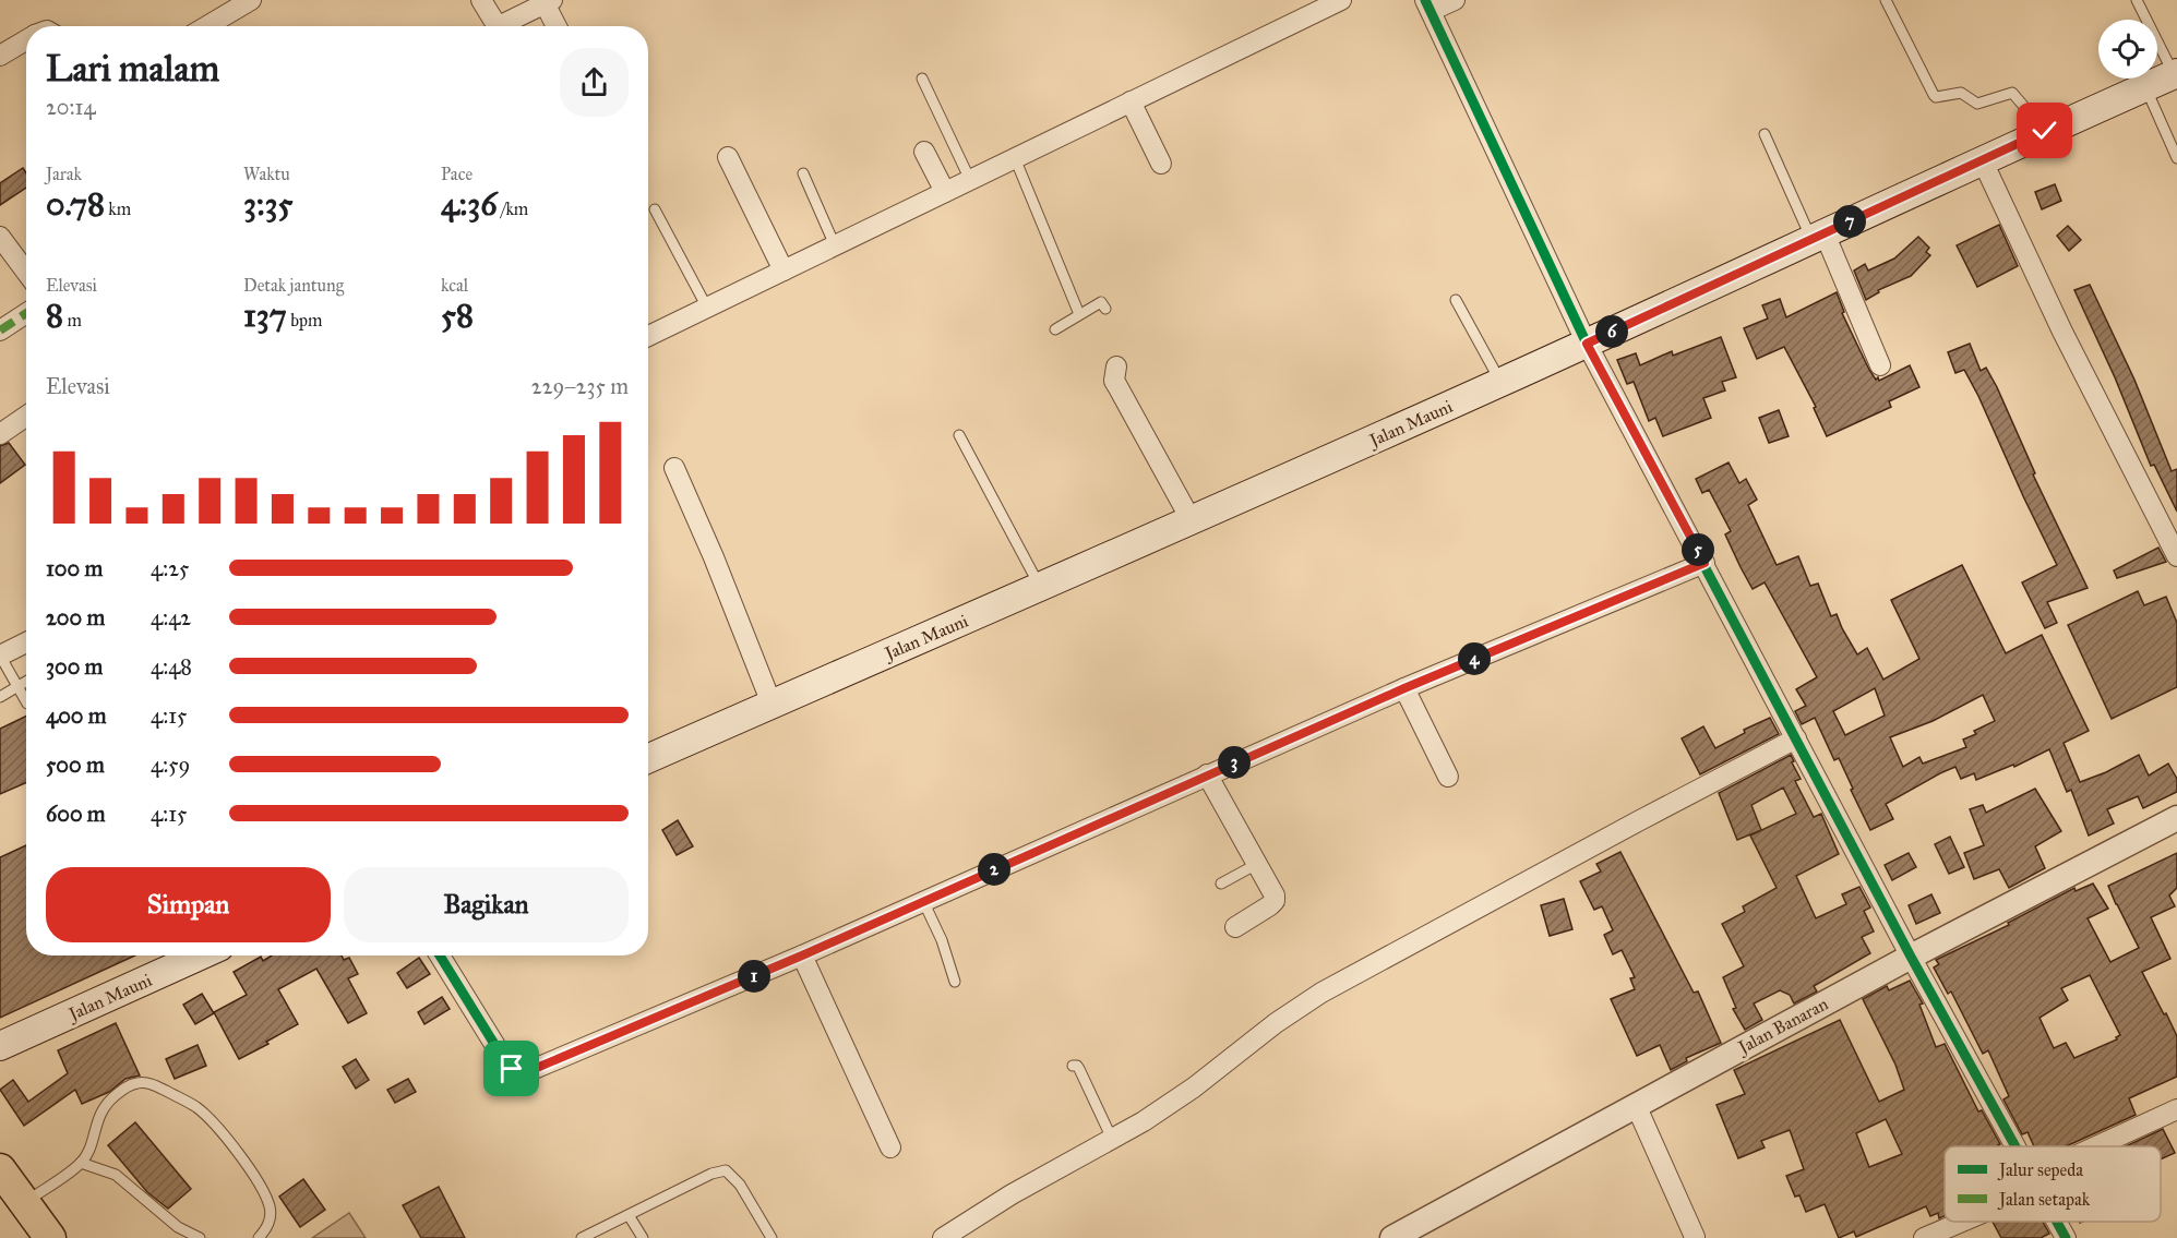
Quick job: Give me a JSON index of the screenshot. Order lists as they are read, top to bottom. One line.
{"streets":{"main road":["Jalan Mauni"],"street":["Jalan Banaran"]},"legend":["Jalur sepeda","Jalan setapak"],"page":{"heading":["Lari malam","20:14"],"stats":[["Jarak","0.78 km"],["Waktu","3:35"],["Pace","4:36 /km"],["Elevasi","8 m"],["Detak jantung","137 bpm"],["kcal","58"]],"pins":["7","6","5","4","3","2","1"],"chart":["Elevasi","229–235 m"],"list":[{"name":"100 m","note":"4:25"},{"name":"200 m","note":"4:42"},{"name":"300 m","note":"4:48"},{"name":"400 m","note":"4:15"},{"name":"500 m","note":"4:59"},{"name":"600 m","note":"4:15"}],"buttons":["Simpan","Bagikan"]}}
